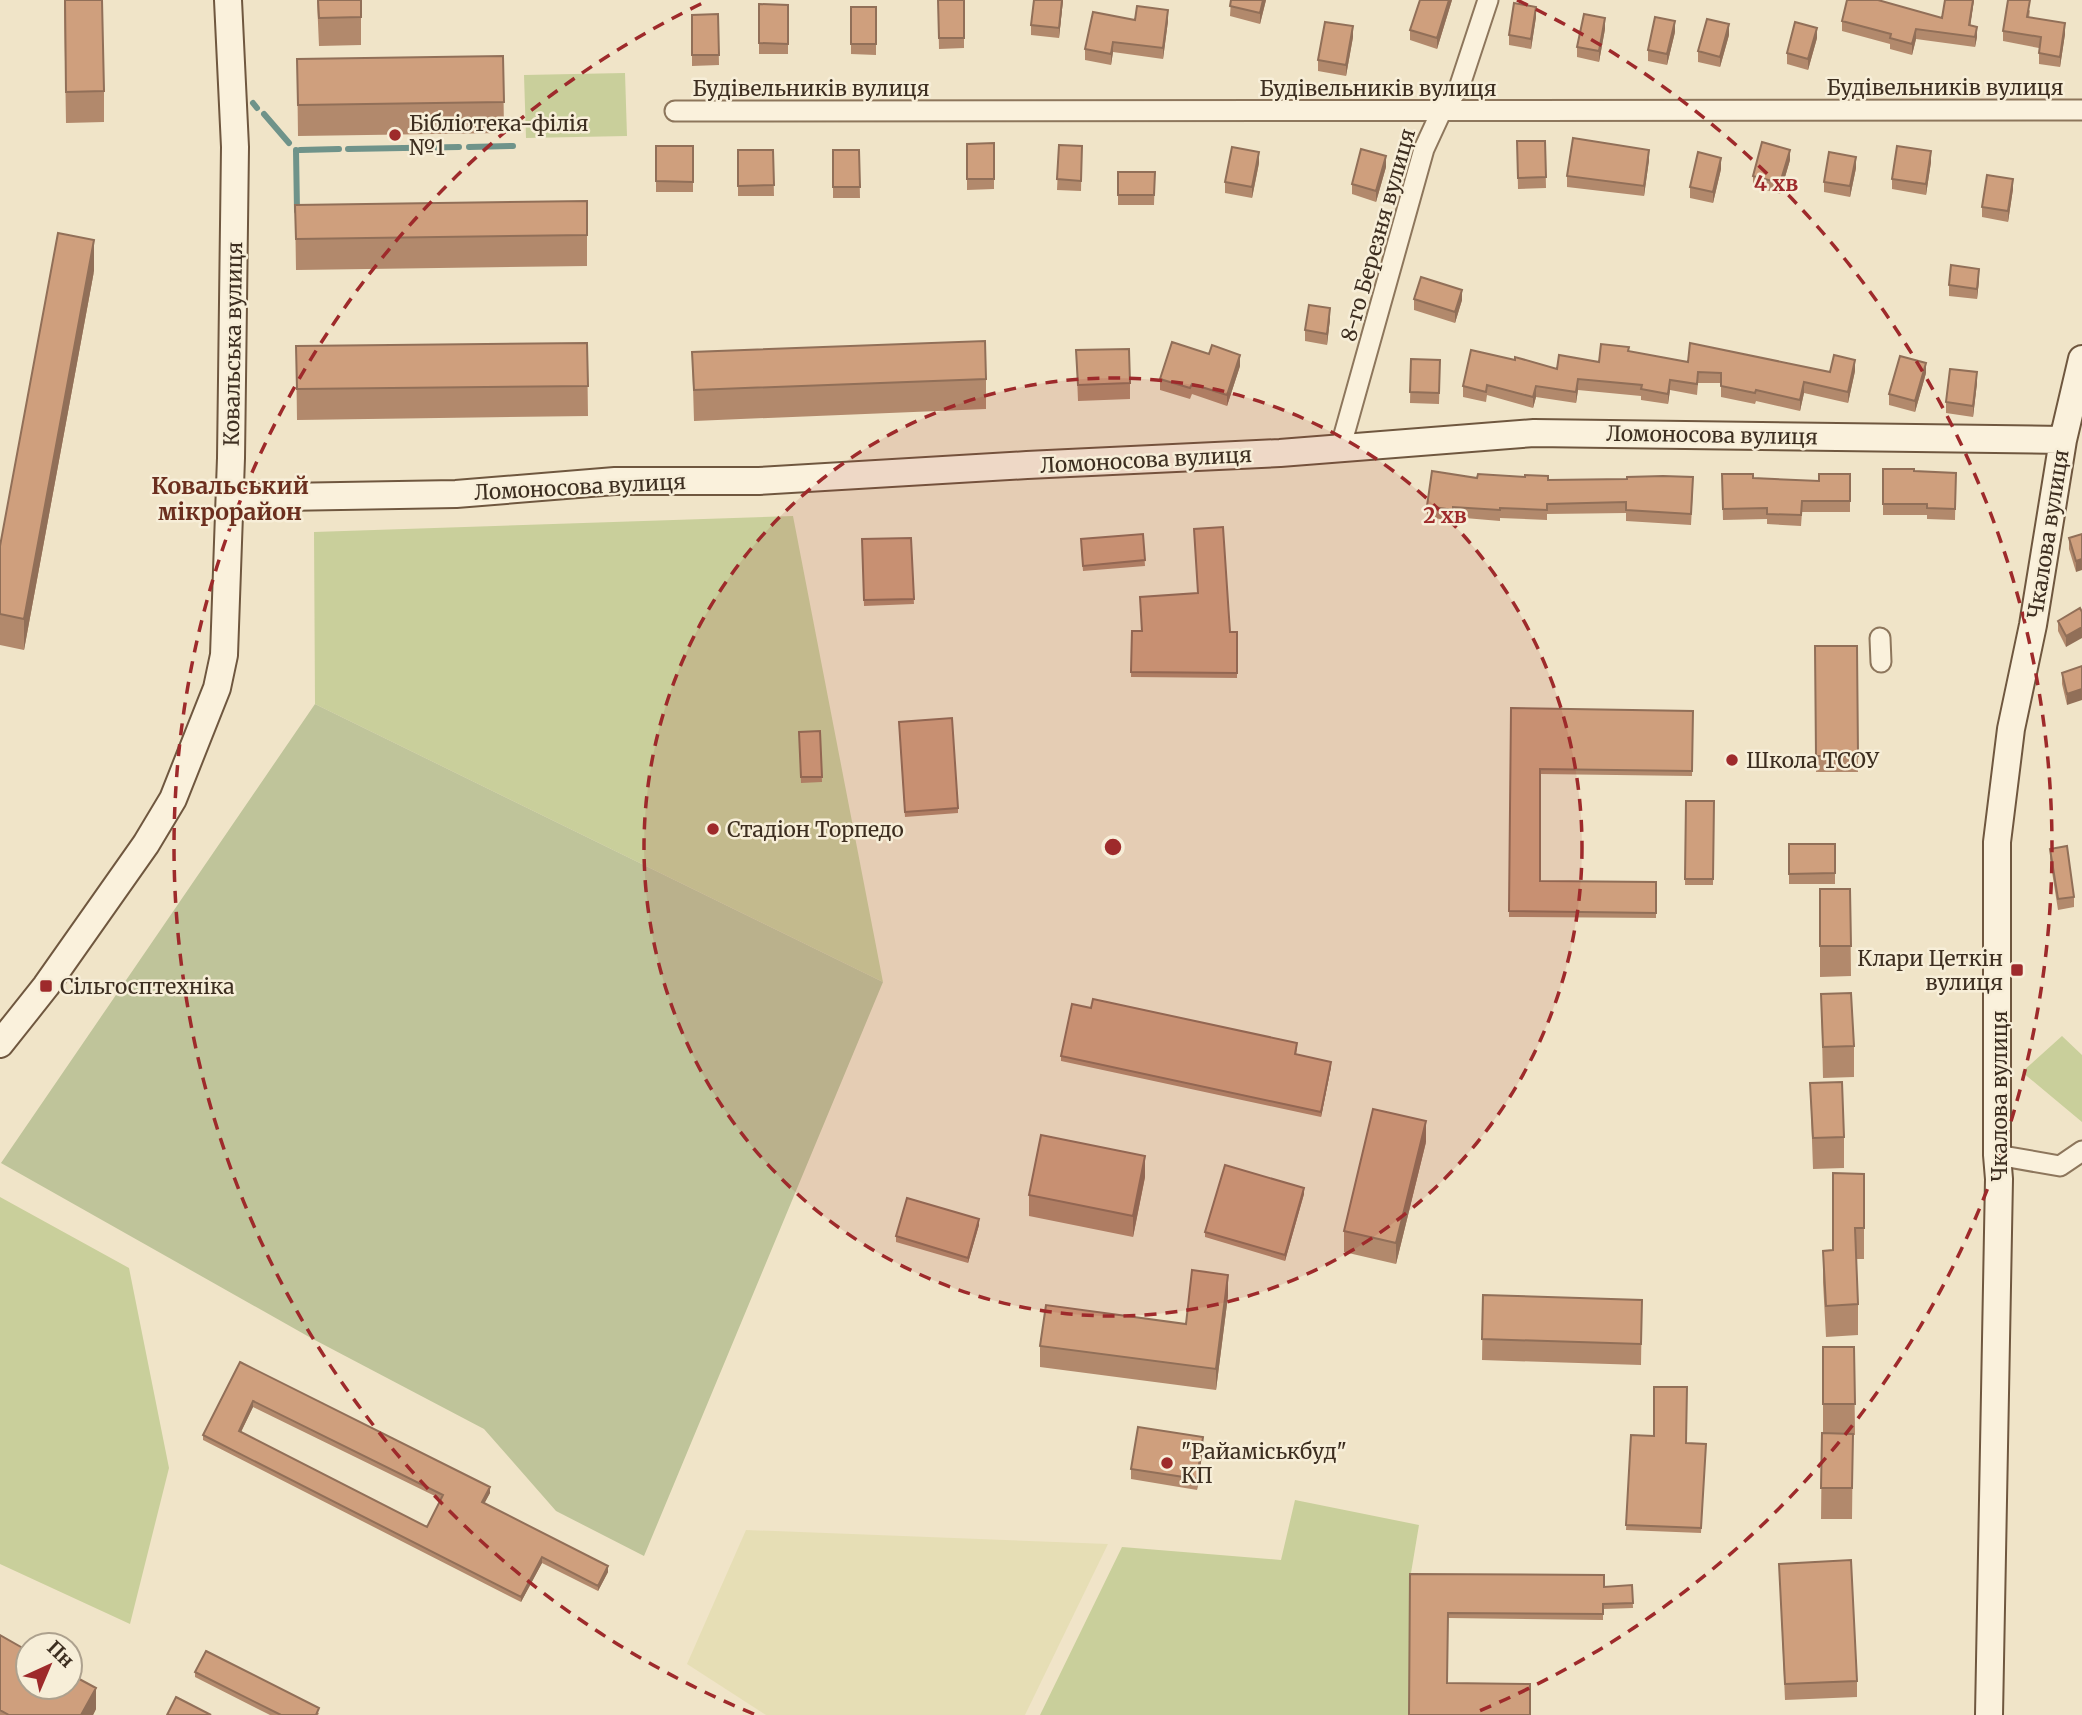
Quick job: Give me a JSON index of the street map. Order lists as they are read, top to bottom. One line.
{"streets":{"street":["Будівельників вулиця","8-го Березня вулиця","Ковальська вулиця","Ломоносова вулиця","Чкалова вулиця"]},"crossings":[["Будівельників вулиця","8-го Березня вулиця"],["8-го Березня вулиця","Ломоносова вулиця"],["Ковальська вулиця","Ломоносова вулиця"],["Ломоносова вулиця","Чкалова вулиця"]],"districts":["Ковальський мікрорайон"],"places":{"other":["Бібліотека-філія №1","Школа ТСОУ","Стадіон Торпедо","\"Райаміськбуд\" КП"],"transit":["Клари Цеткін вулиця","Сільгосптехніка"]},"north":"top right","rings":["4 хв","2 хв"]}
